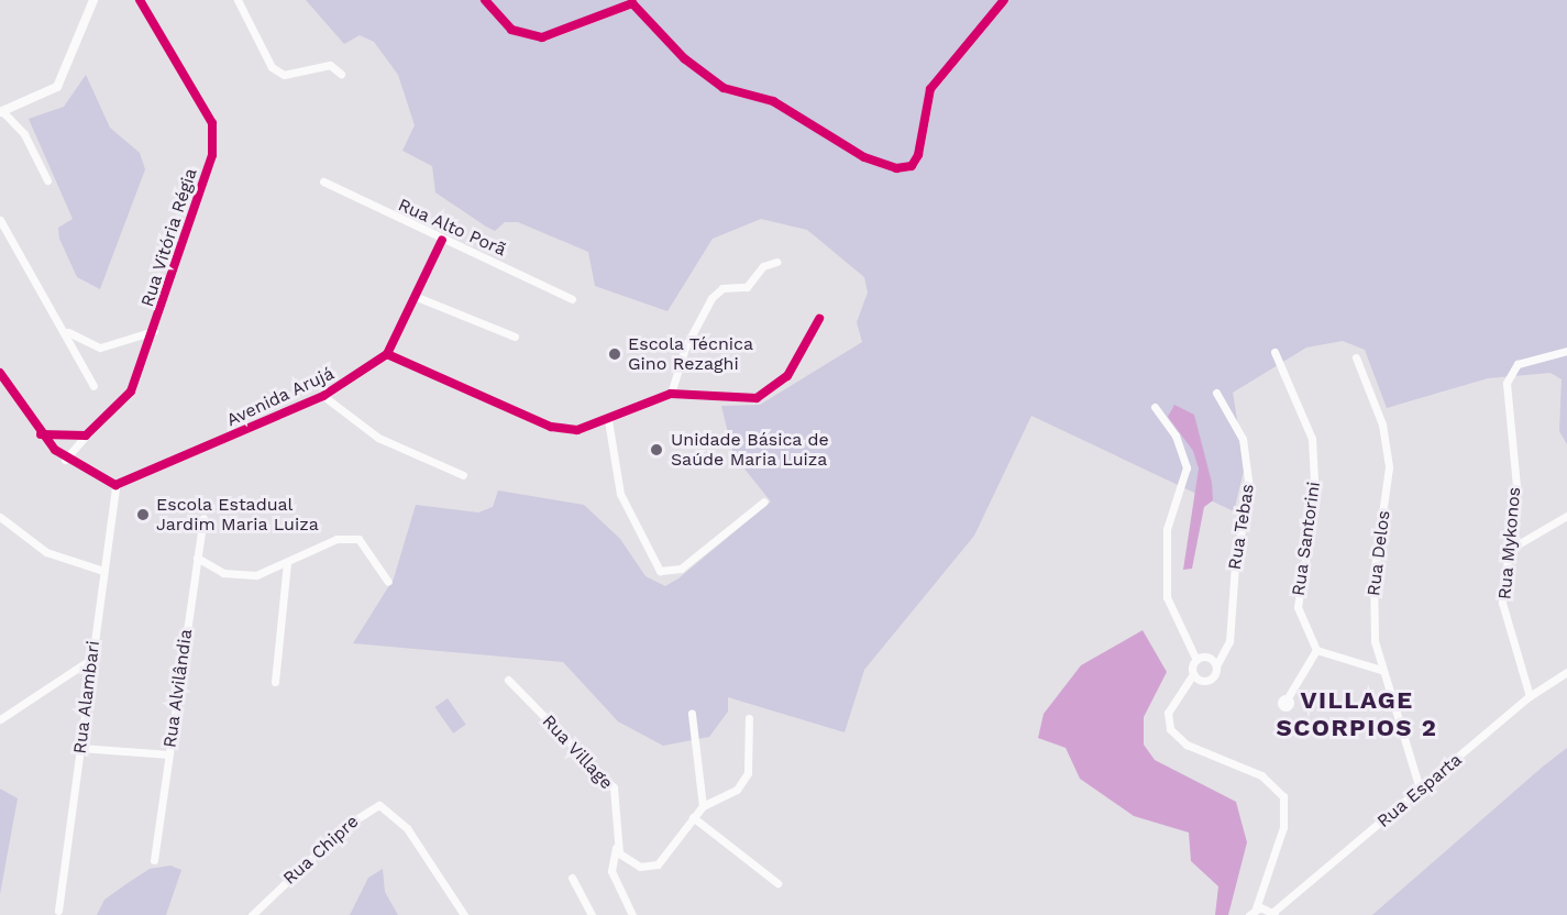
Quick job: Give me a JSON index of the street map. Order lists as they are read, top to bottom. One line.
{"streets":{"street":["Rua Alto Porã","Rua Vitória Régia","Avenida Arujá","Rua Tebas","Rua Santorini","Rua Mykonos","Rua Delos","Rua Alvilândia","Rua Alambari","Rua Village","Rua Esparta","Rua Chipre"]},"crossings":[["Avenida Arujá","Rua Alambari"],["Rua Mykonos","Rua Esparta"],["Rua Delos","Rua Esparta"]],"districts":["VILLAGE SCORPIOS 2"],"places":["Escola Técnica Gino Rezaghi","Unidade Básica de Saúde Maria Luiza","Escola Estadual Jardim Maria Luiza"]}
